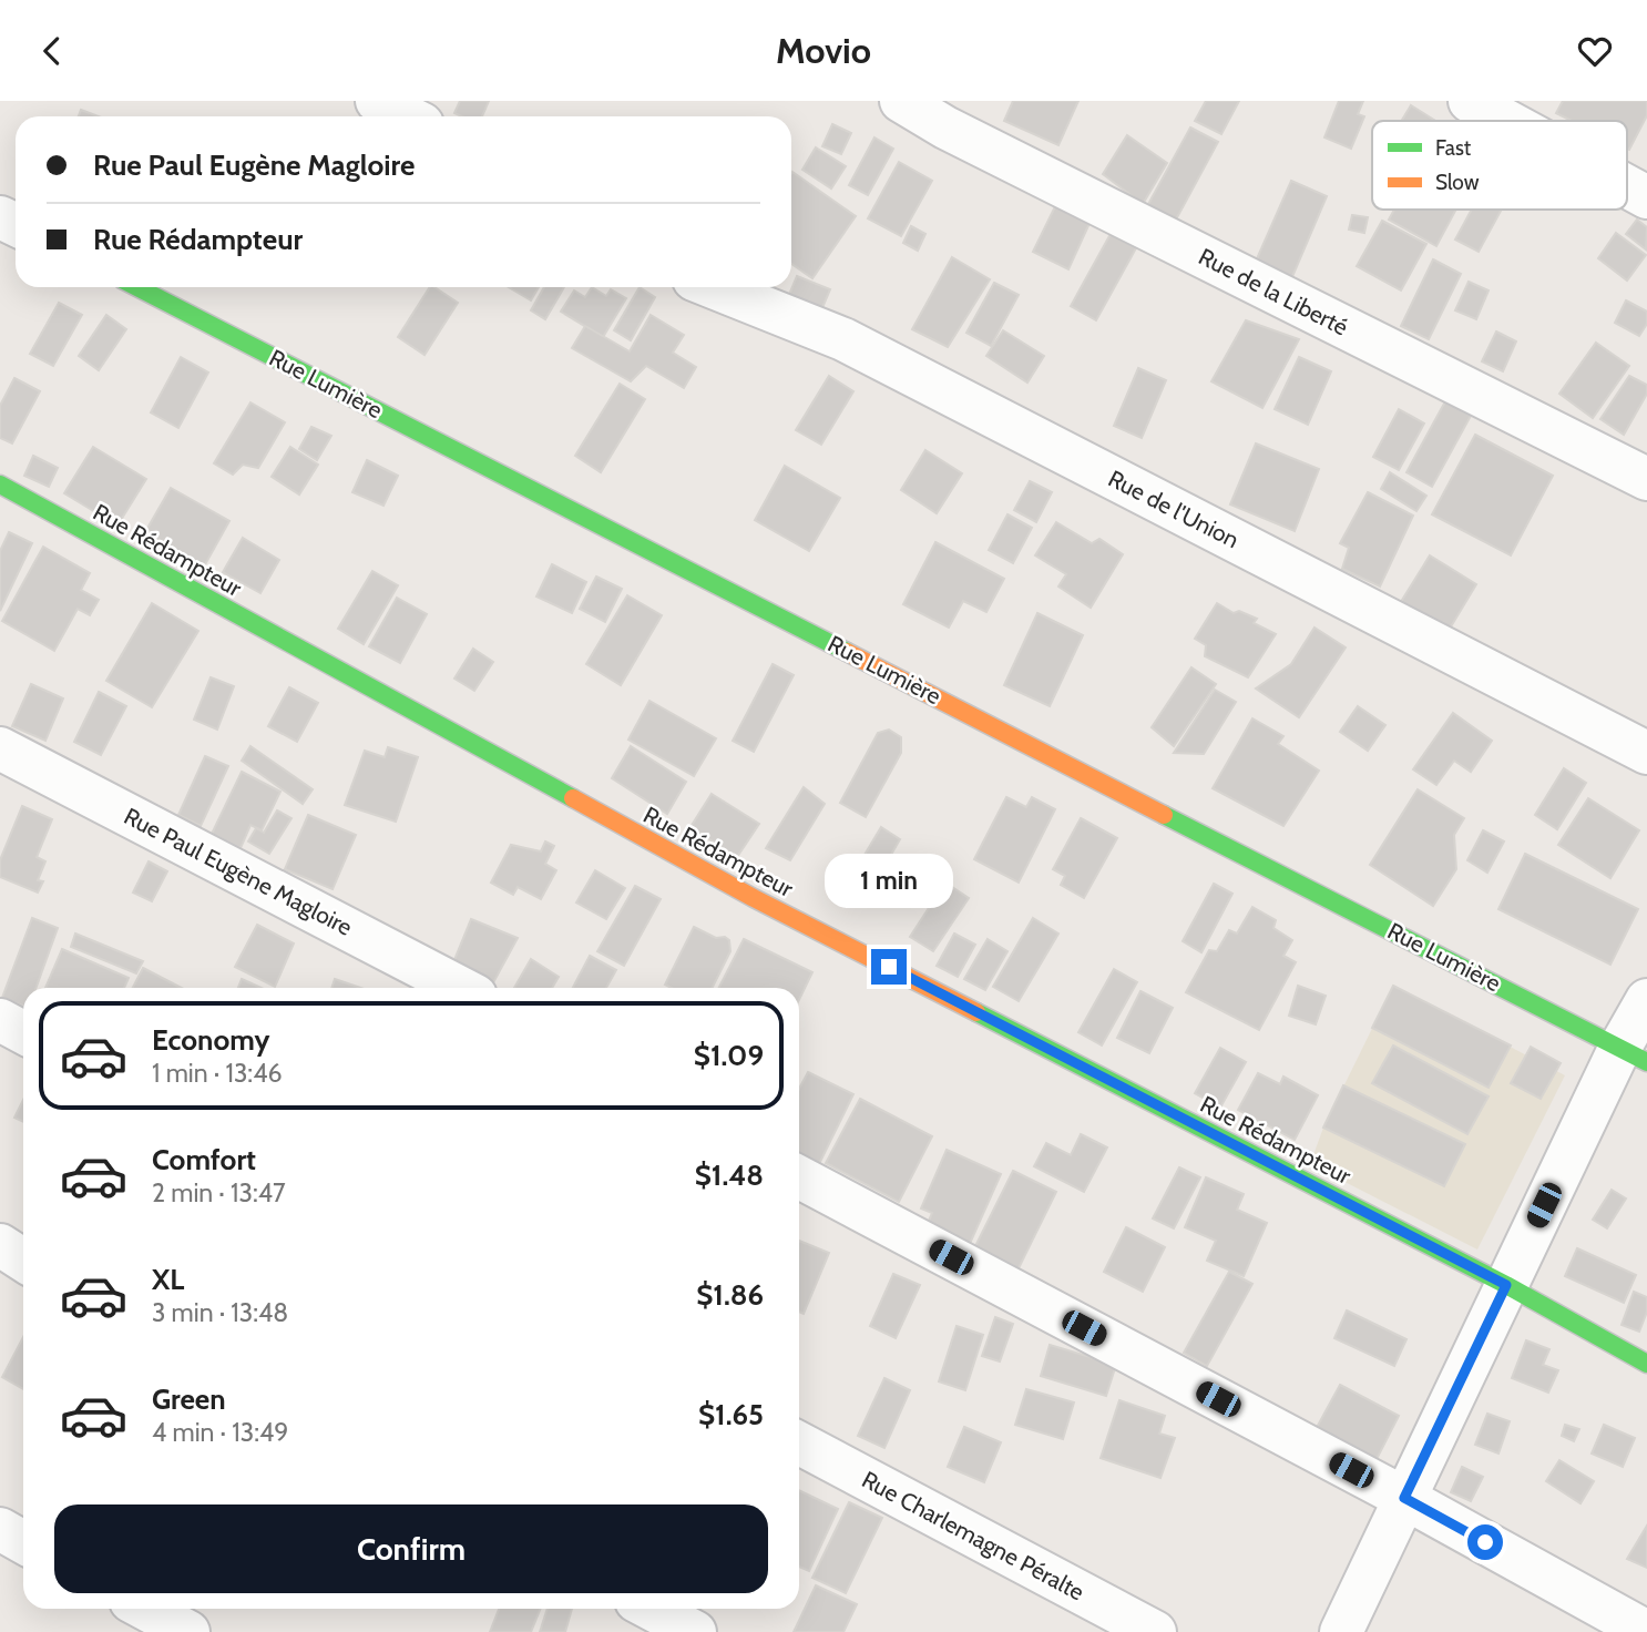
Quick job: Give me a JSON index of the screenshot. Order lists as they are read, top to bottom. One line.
{"streets":{"street":["Rue de la Liberté","Rue Lumière","Rue de l'Union","Rue Rédampteur","Rue Paul Eugène Magloire","Rue Charlemagne Péralte"]},"legend":["Fast","Slow"],"page":{"header":"Movio","banner":["Rue Paul Eugène Magloire","Rue Rédampteur"],"bubble":"1 min","list":[{"name":"Economy","note":"1 min · 13:46","value":"$1.09"},{"name":"Comfort","note":"2 min · 13:47","value":"$1.48"},{"name":"XL","note":"3 min · 13:48","value":"$1.86"},{"name":"Green","note":"4 min · 13:49","value":"$1.65"}],"buttons":"Confirm"}}
